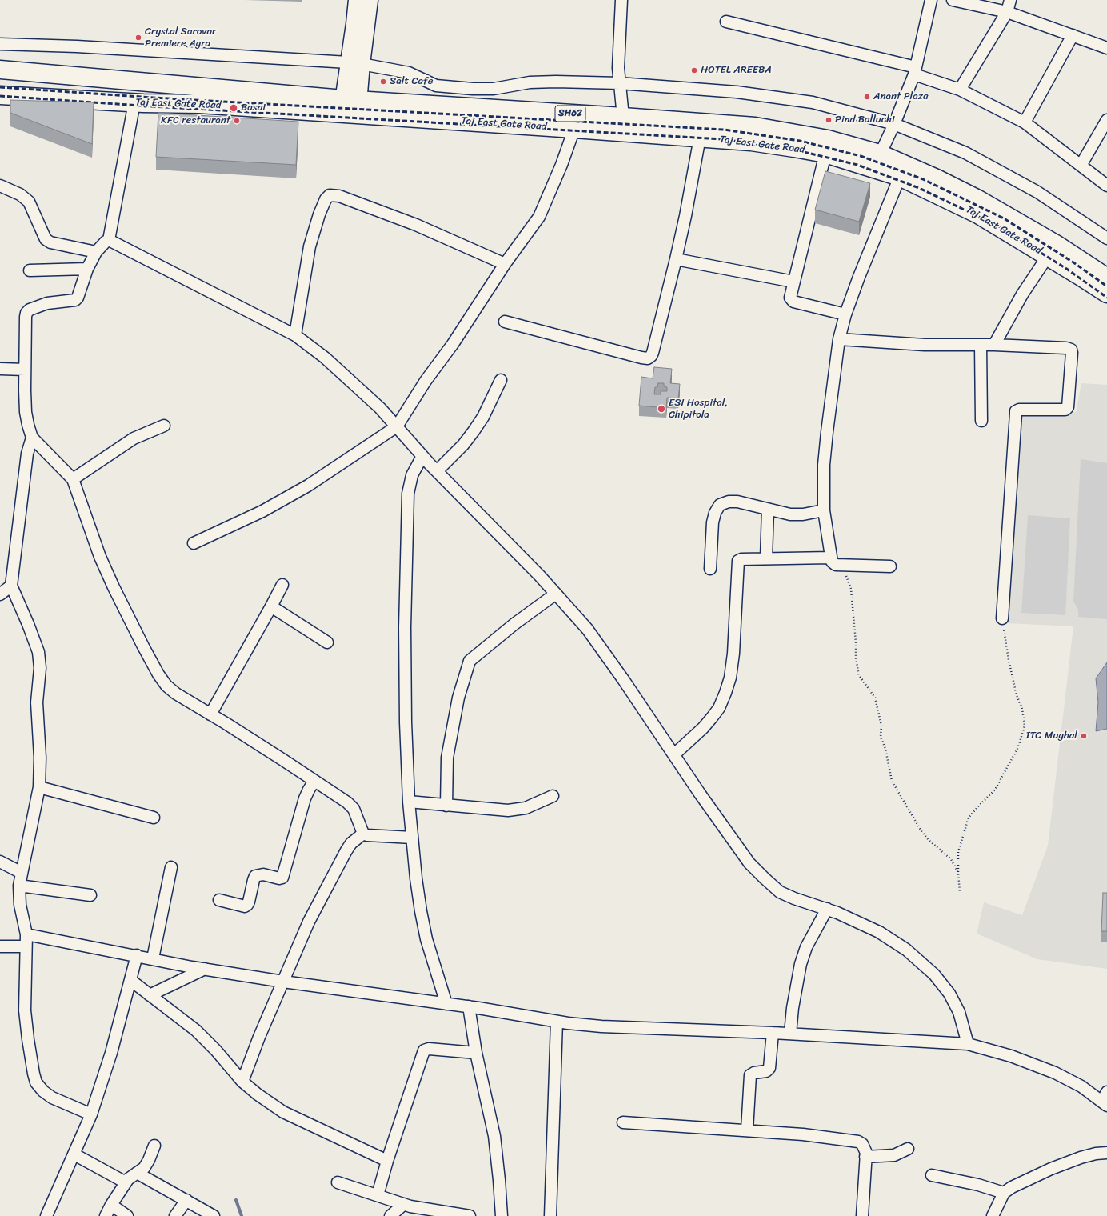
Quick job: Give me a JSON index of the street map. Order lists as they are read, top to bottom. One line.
{"streets":{"main road":["Taj East Gate Road","SH62"]},"crossings":[["Taj East Gate Road","SH62"]],"places":["Crystal Sarovar Premiere Agra","HOTEL AREEBA","Salt Cafe","Anant Plaza","Basai","Pind Balluchi","KFC restaurant","ESI Hospital, Chipitola","ITC Mughal"]}
